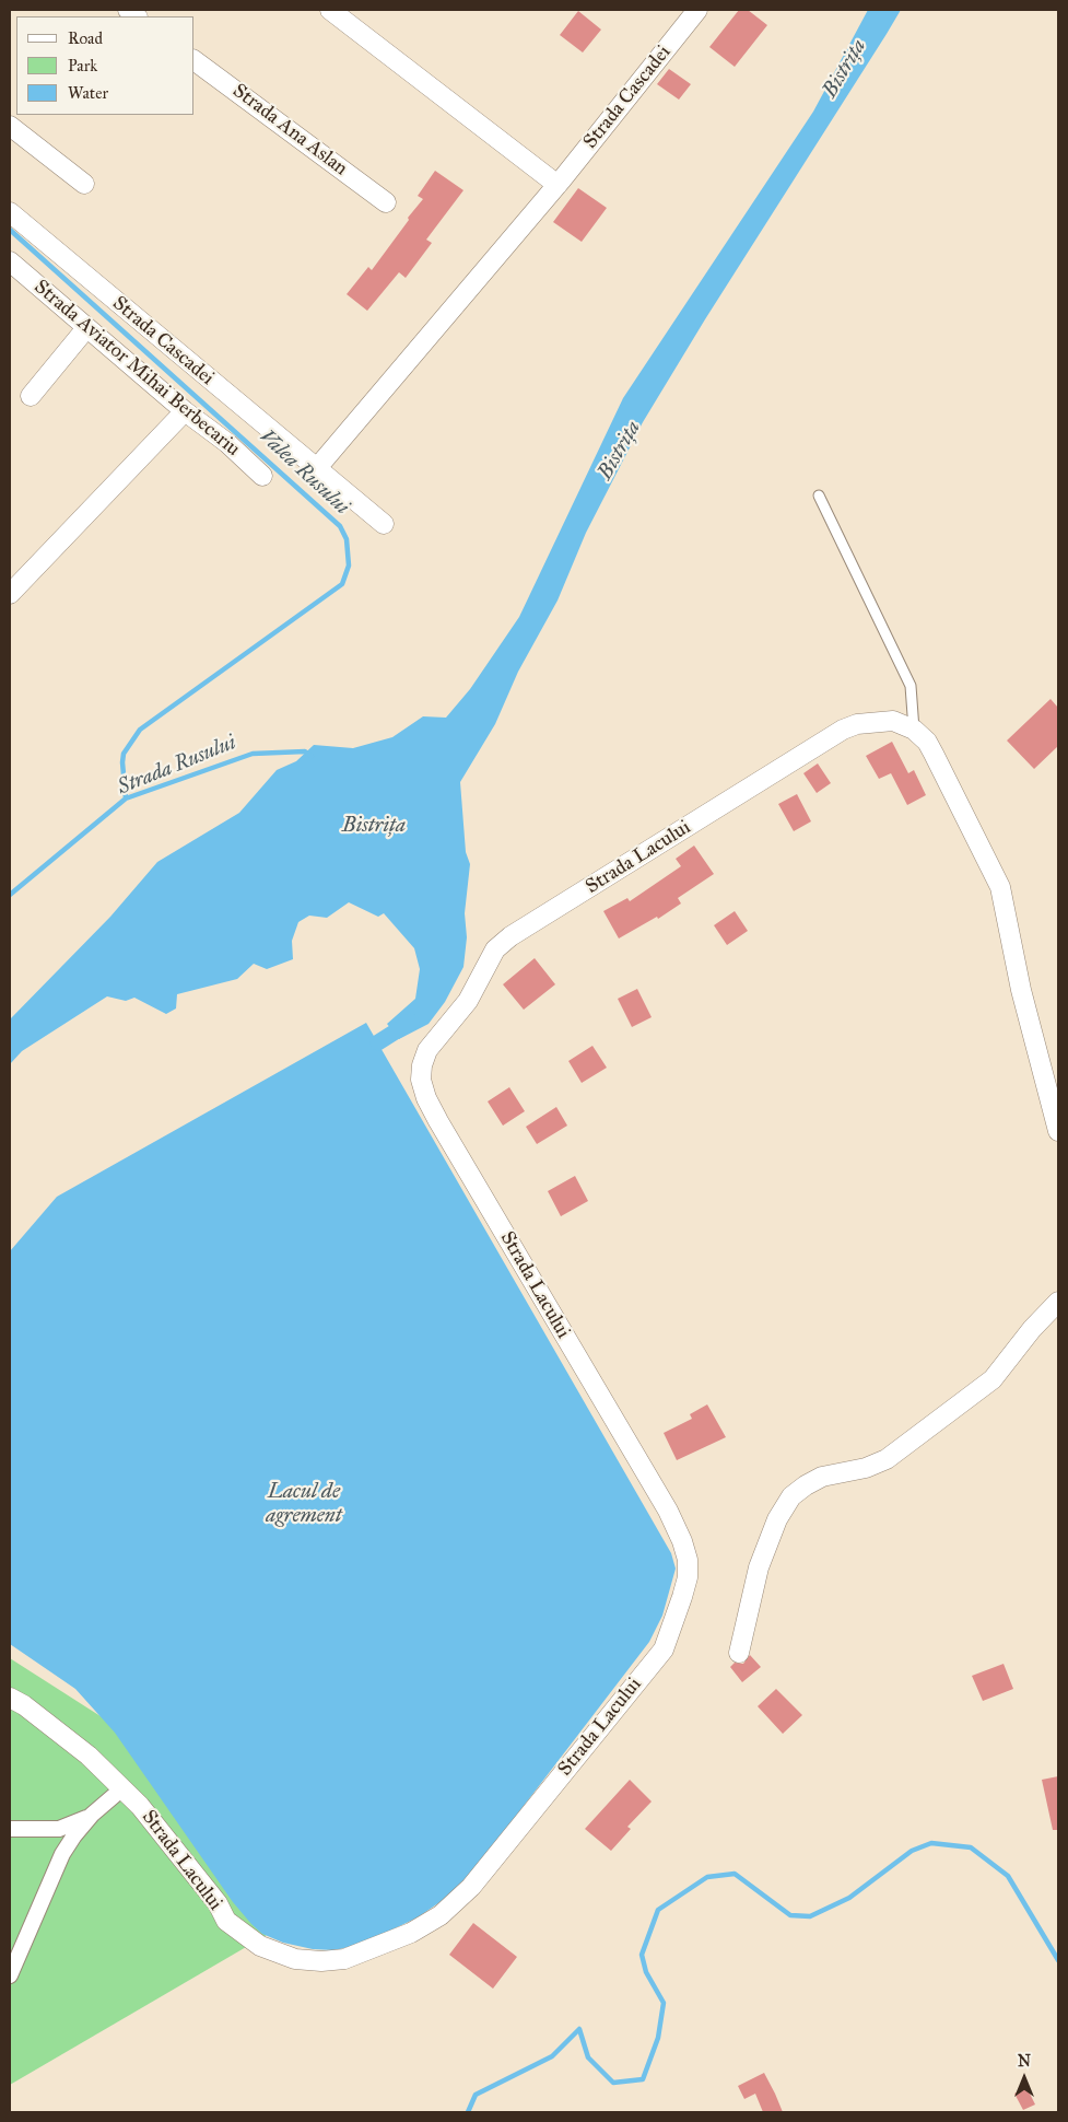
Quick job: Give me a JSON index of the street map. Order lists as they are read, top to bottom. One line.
{"streets":{"street":["Strada Cascadei","Strada Ana Aslan","Strada Aviator Mihai Berbecariu","Strada Lacului"]},"water":["Bistrița","Valea Rusului","Strada Rusului","Lacul de agrement"],"legend":["Road","Park","Water"],"north":"top"}
